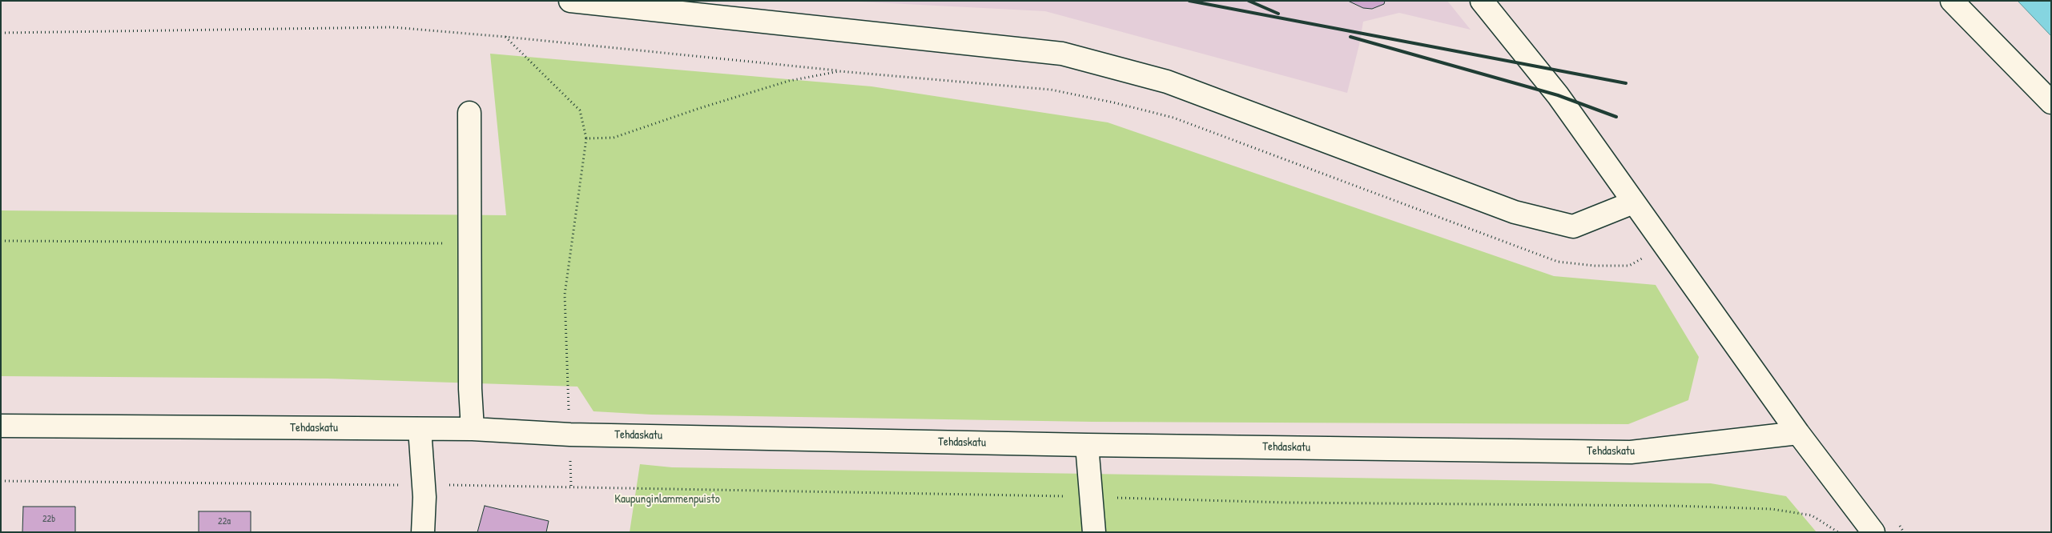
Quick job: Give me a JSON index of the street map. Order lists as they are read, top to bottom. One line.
{"streets":{"street":["Tehdaskatu"]},"parks":["Kaupunginlammenpuisto"],"house_numbers":["22b","22a"]}
